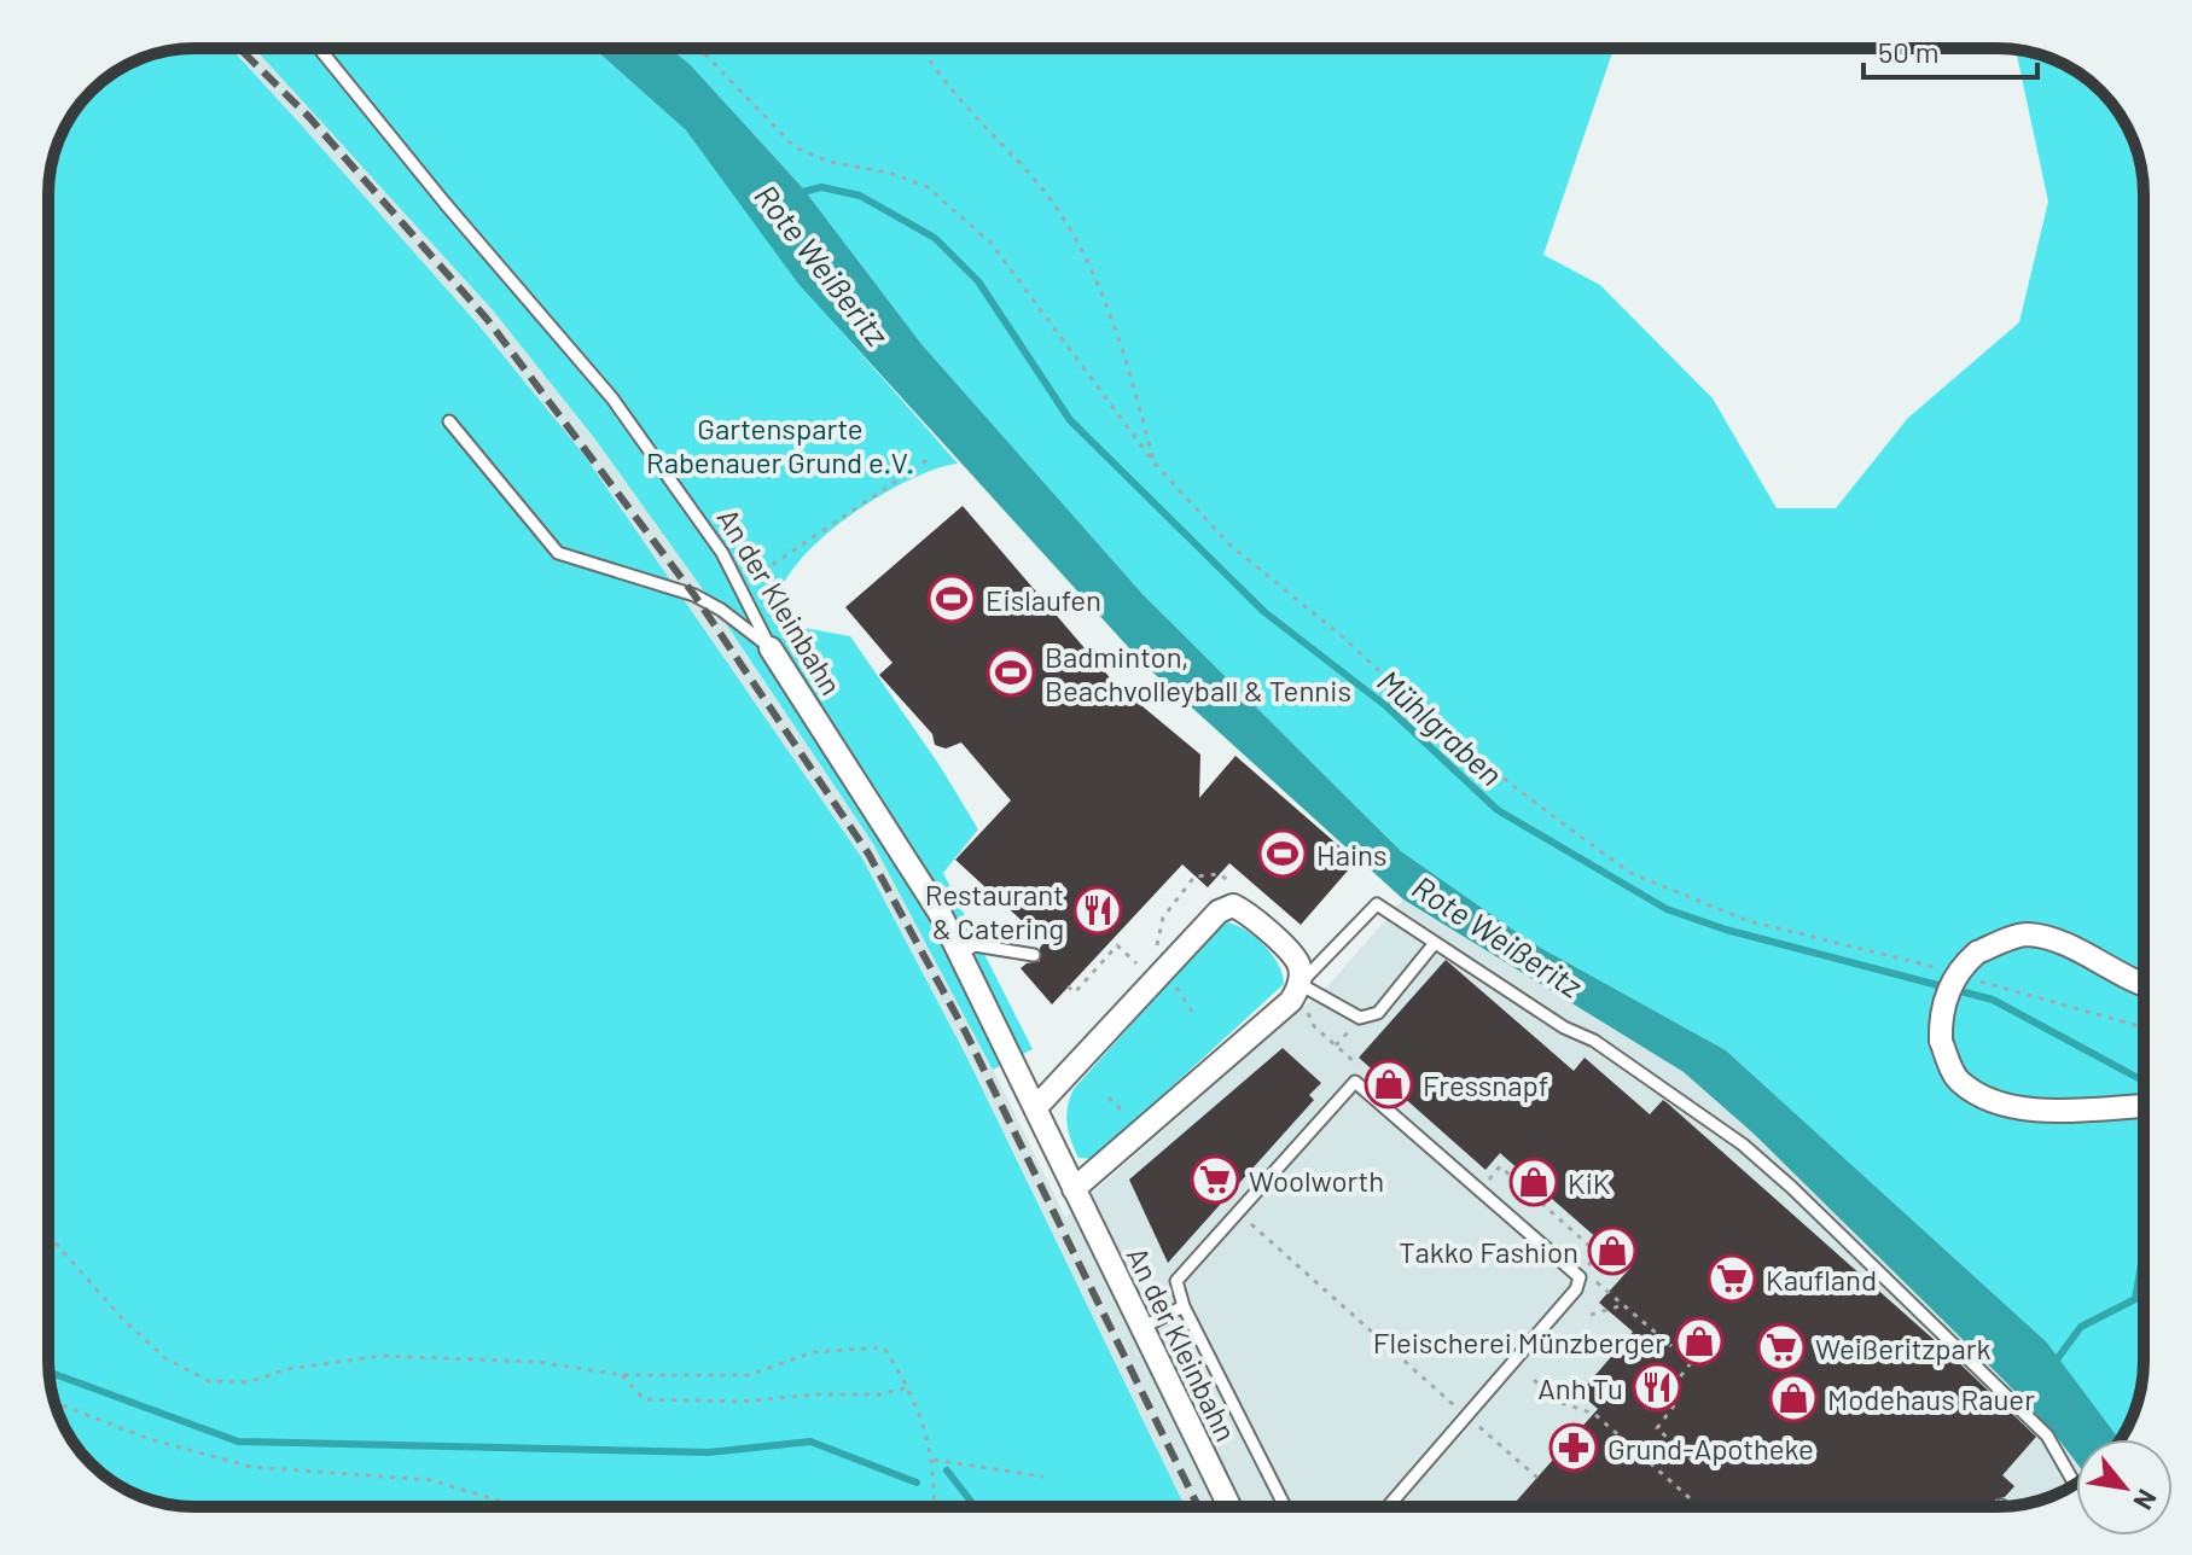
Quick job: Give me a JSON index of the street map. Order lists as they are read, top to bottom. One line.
{"streets":{"street":["An der Kleinbahn"]},"water":["Rote Weißeritz","Mühlgraben"],"parks":["Gartensparte Rabenauer Grund e.V."],"places":{"sports":["Eislaufen","Badminton, Beachvolleyball & Tennis","Hains"],"restaurant":["Restaurant & Catering","Anh Tu"],"shop":["Fressnapf","KiK","Takko Fashion","Fleischerei Münzberger","Modehaus Rauer"],"supermarket":["Woolworth","Kaufland","Weißeritzpark"],"pharmacy":["Grund-Apotheke"]},"scale_bar":"50 m","north":"bottom right"}
